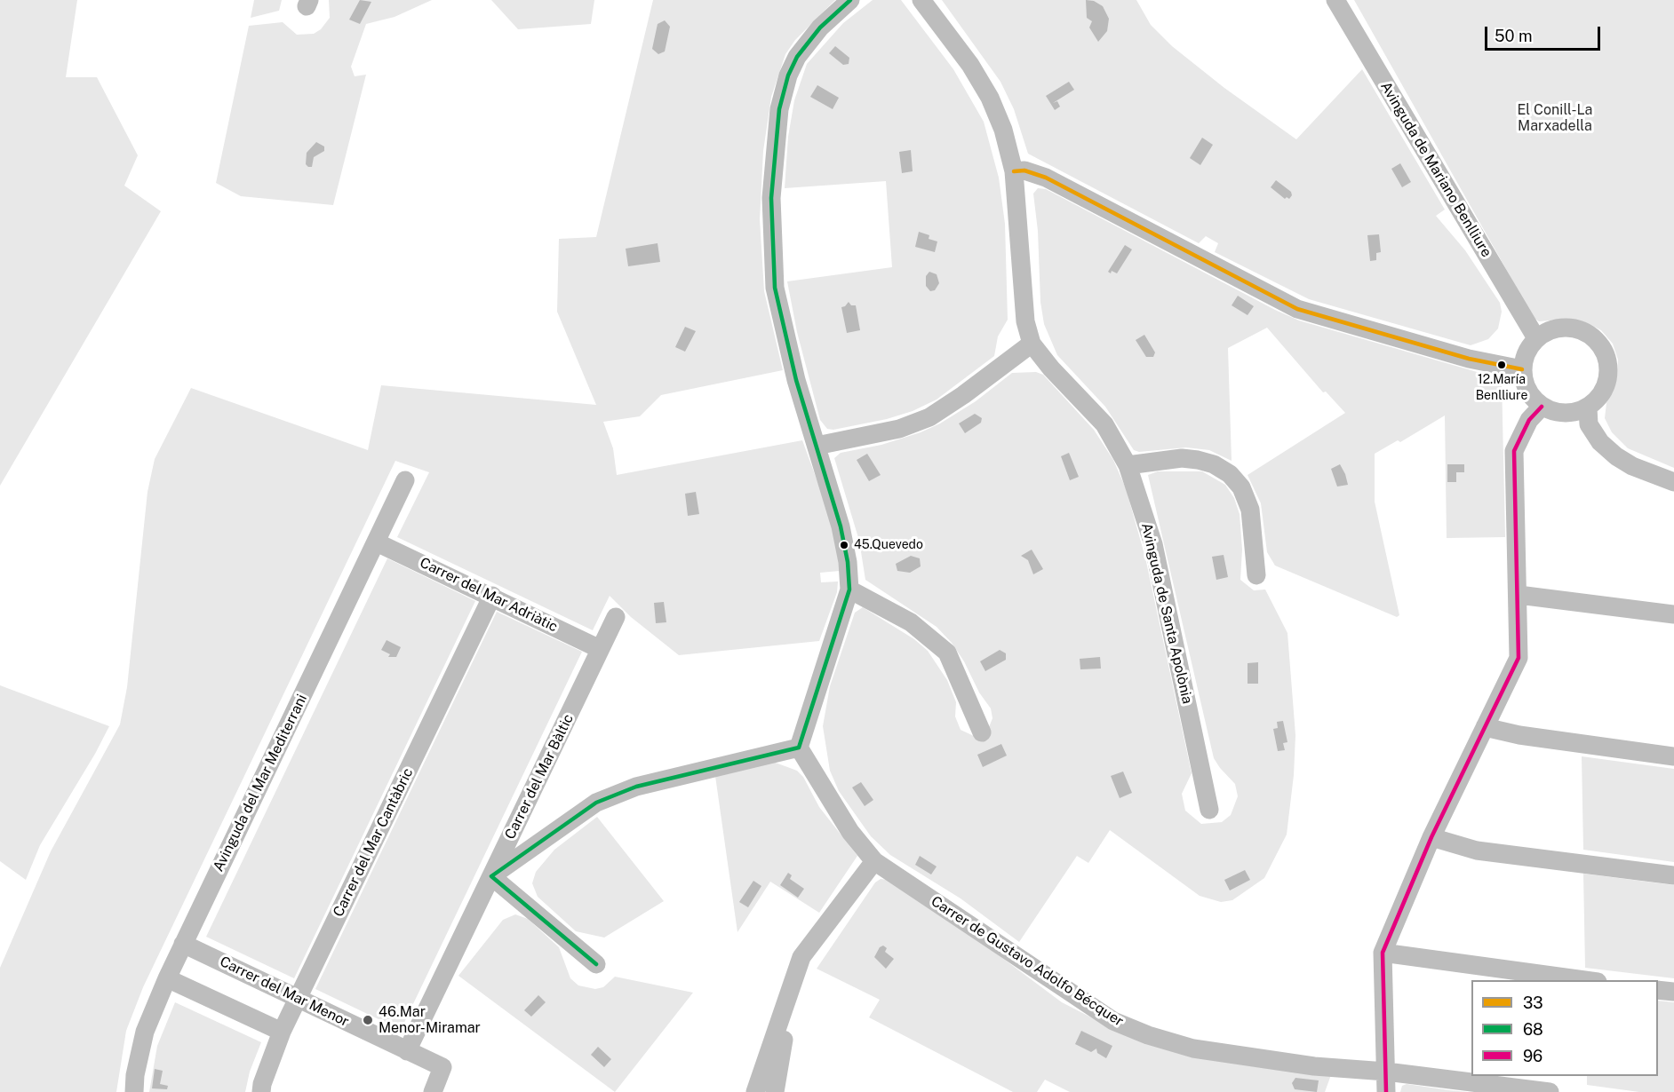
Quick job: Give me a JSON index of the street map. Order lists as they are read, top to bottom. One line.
{"streets":{"street":["Avinguda de Mariano Benlliure","Carrer del Mar Adriàtic","Avinguda de Santa Apolònia","Carrer del Mar Bàltic","Avinguda del Mar Mediterrani","Carrer del Mar Cantàbric","Carrer de Gustavo Adolfo Bécquer","Carrer del Mar Menor"]},"crossings":[["Carrer del Mar Adriàtic","Carrer del Mar Bàltic"],["Carrer del Mar Adriàtic","Avinguda del Mar Mediterrani"],["Carrer del Mar Adriàtic","Carrer del Mar Cantàbric"],["Carrer del Mar Bàltic","Carrer del Mar Menor"],["Avinguda del Mar Mediterrani","Carrer del Mar Menor"],["Carrer del Mar Cantàbric","Carrer del Mar Menor"]],"parks":["El Conill-La Marxadella"],"places":["12.María Benlliure","45.Quevedo","46.Mar Menor-Miramar"],"lines":["transit line 68","transit line 33","transit line 96"],"legend":["33","68","96"],"scale_bar":"50 m"}
